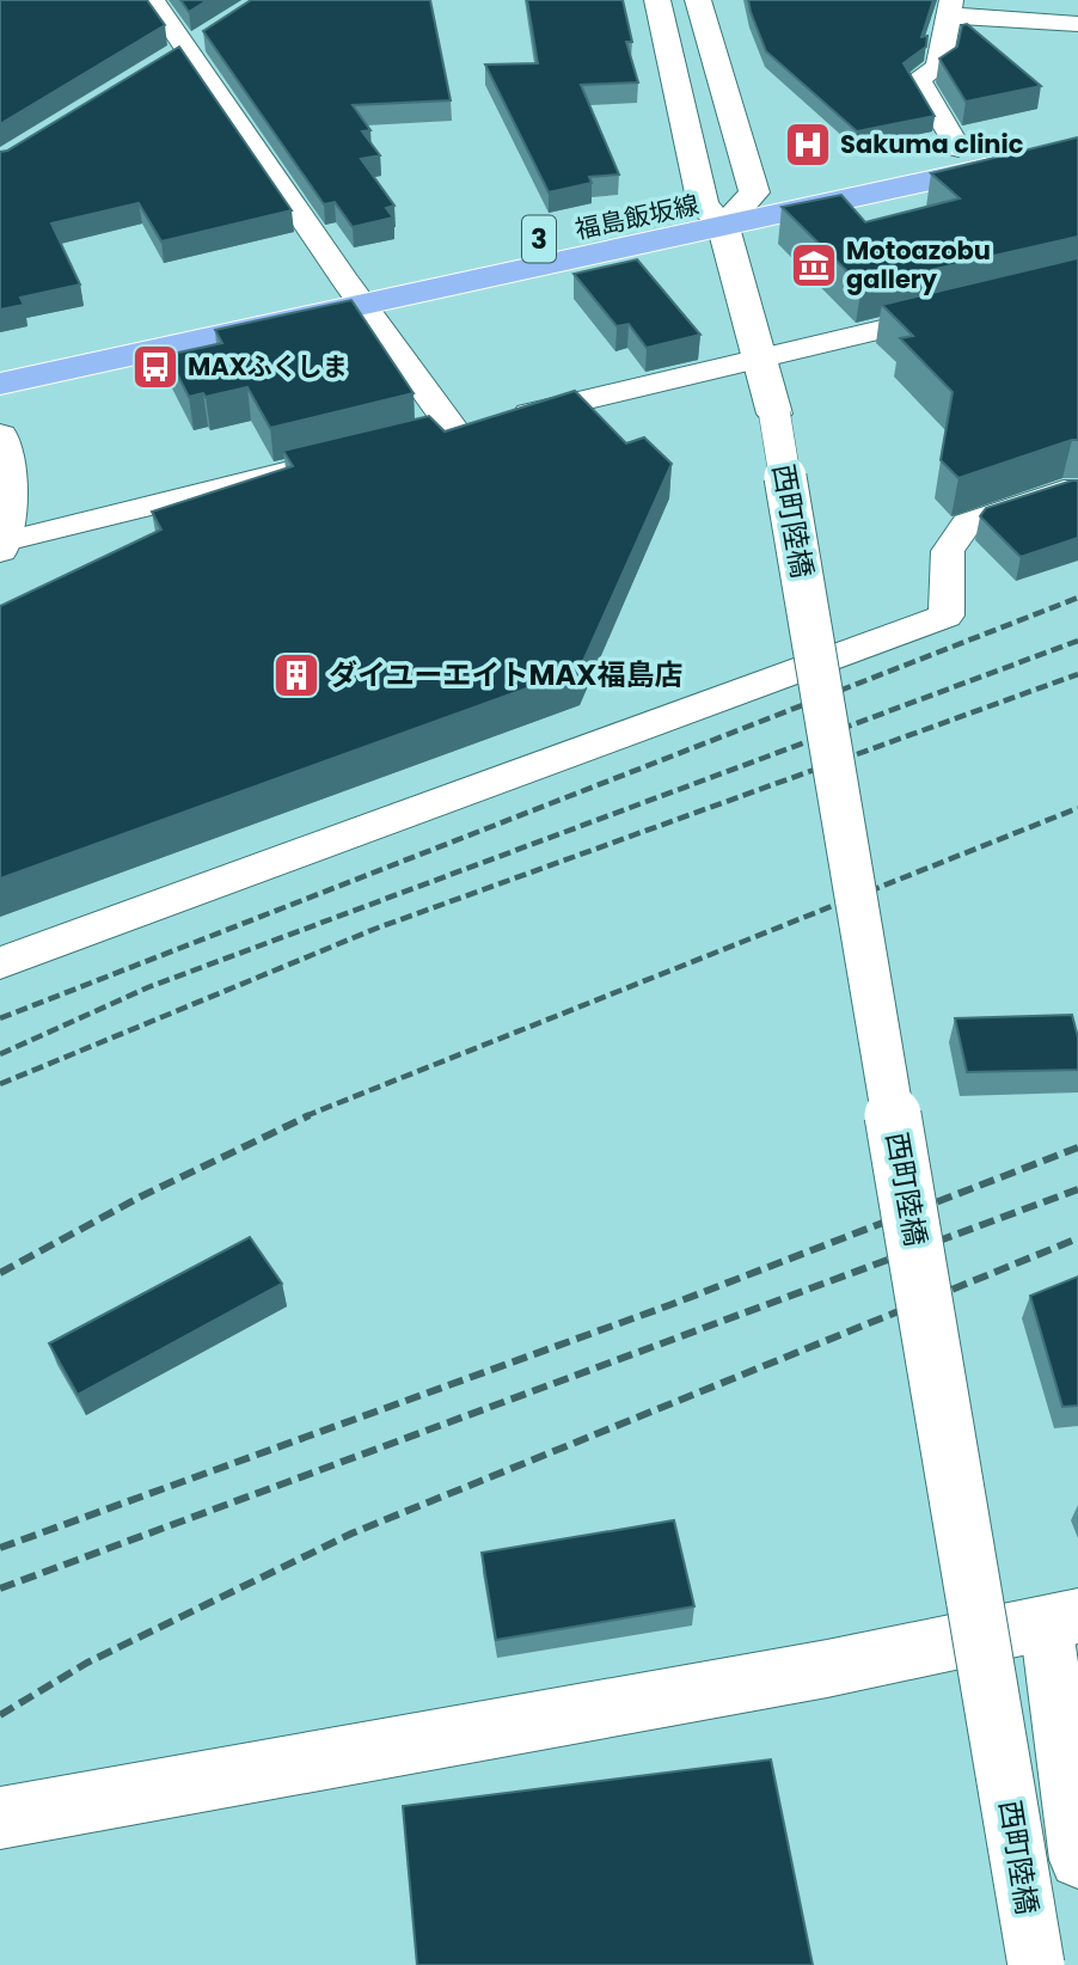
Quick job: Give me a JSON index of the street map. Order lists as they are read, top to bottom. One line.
{"streets":{"main road":["福島飯坂線","3","西町陸橋"]},"crossings":[["福島飯坂線","3"],["福島飯坂線","西町陸橋"],["3","西町陸橋"]],"places":{"hospital":["Sakuma clinic"],"museum":["Motoazobu gallery"],"bus stop":["MAXふくしま"],"building":["ダイユーエイトMAX福島店"]}}
